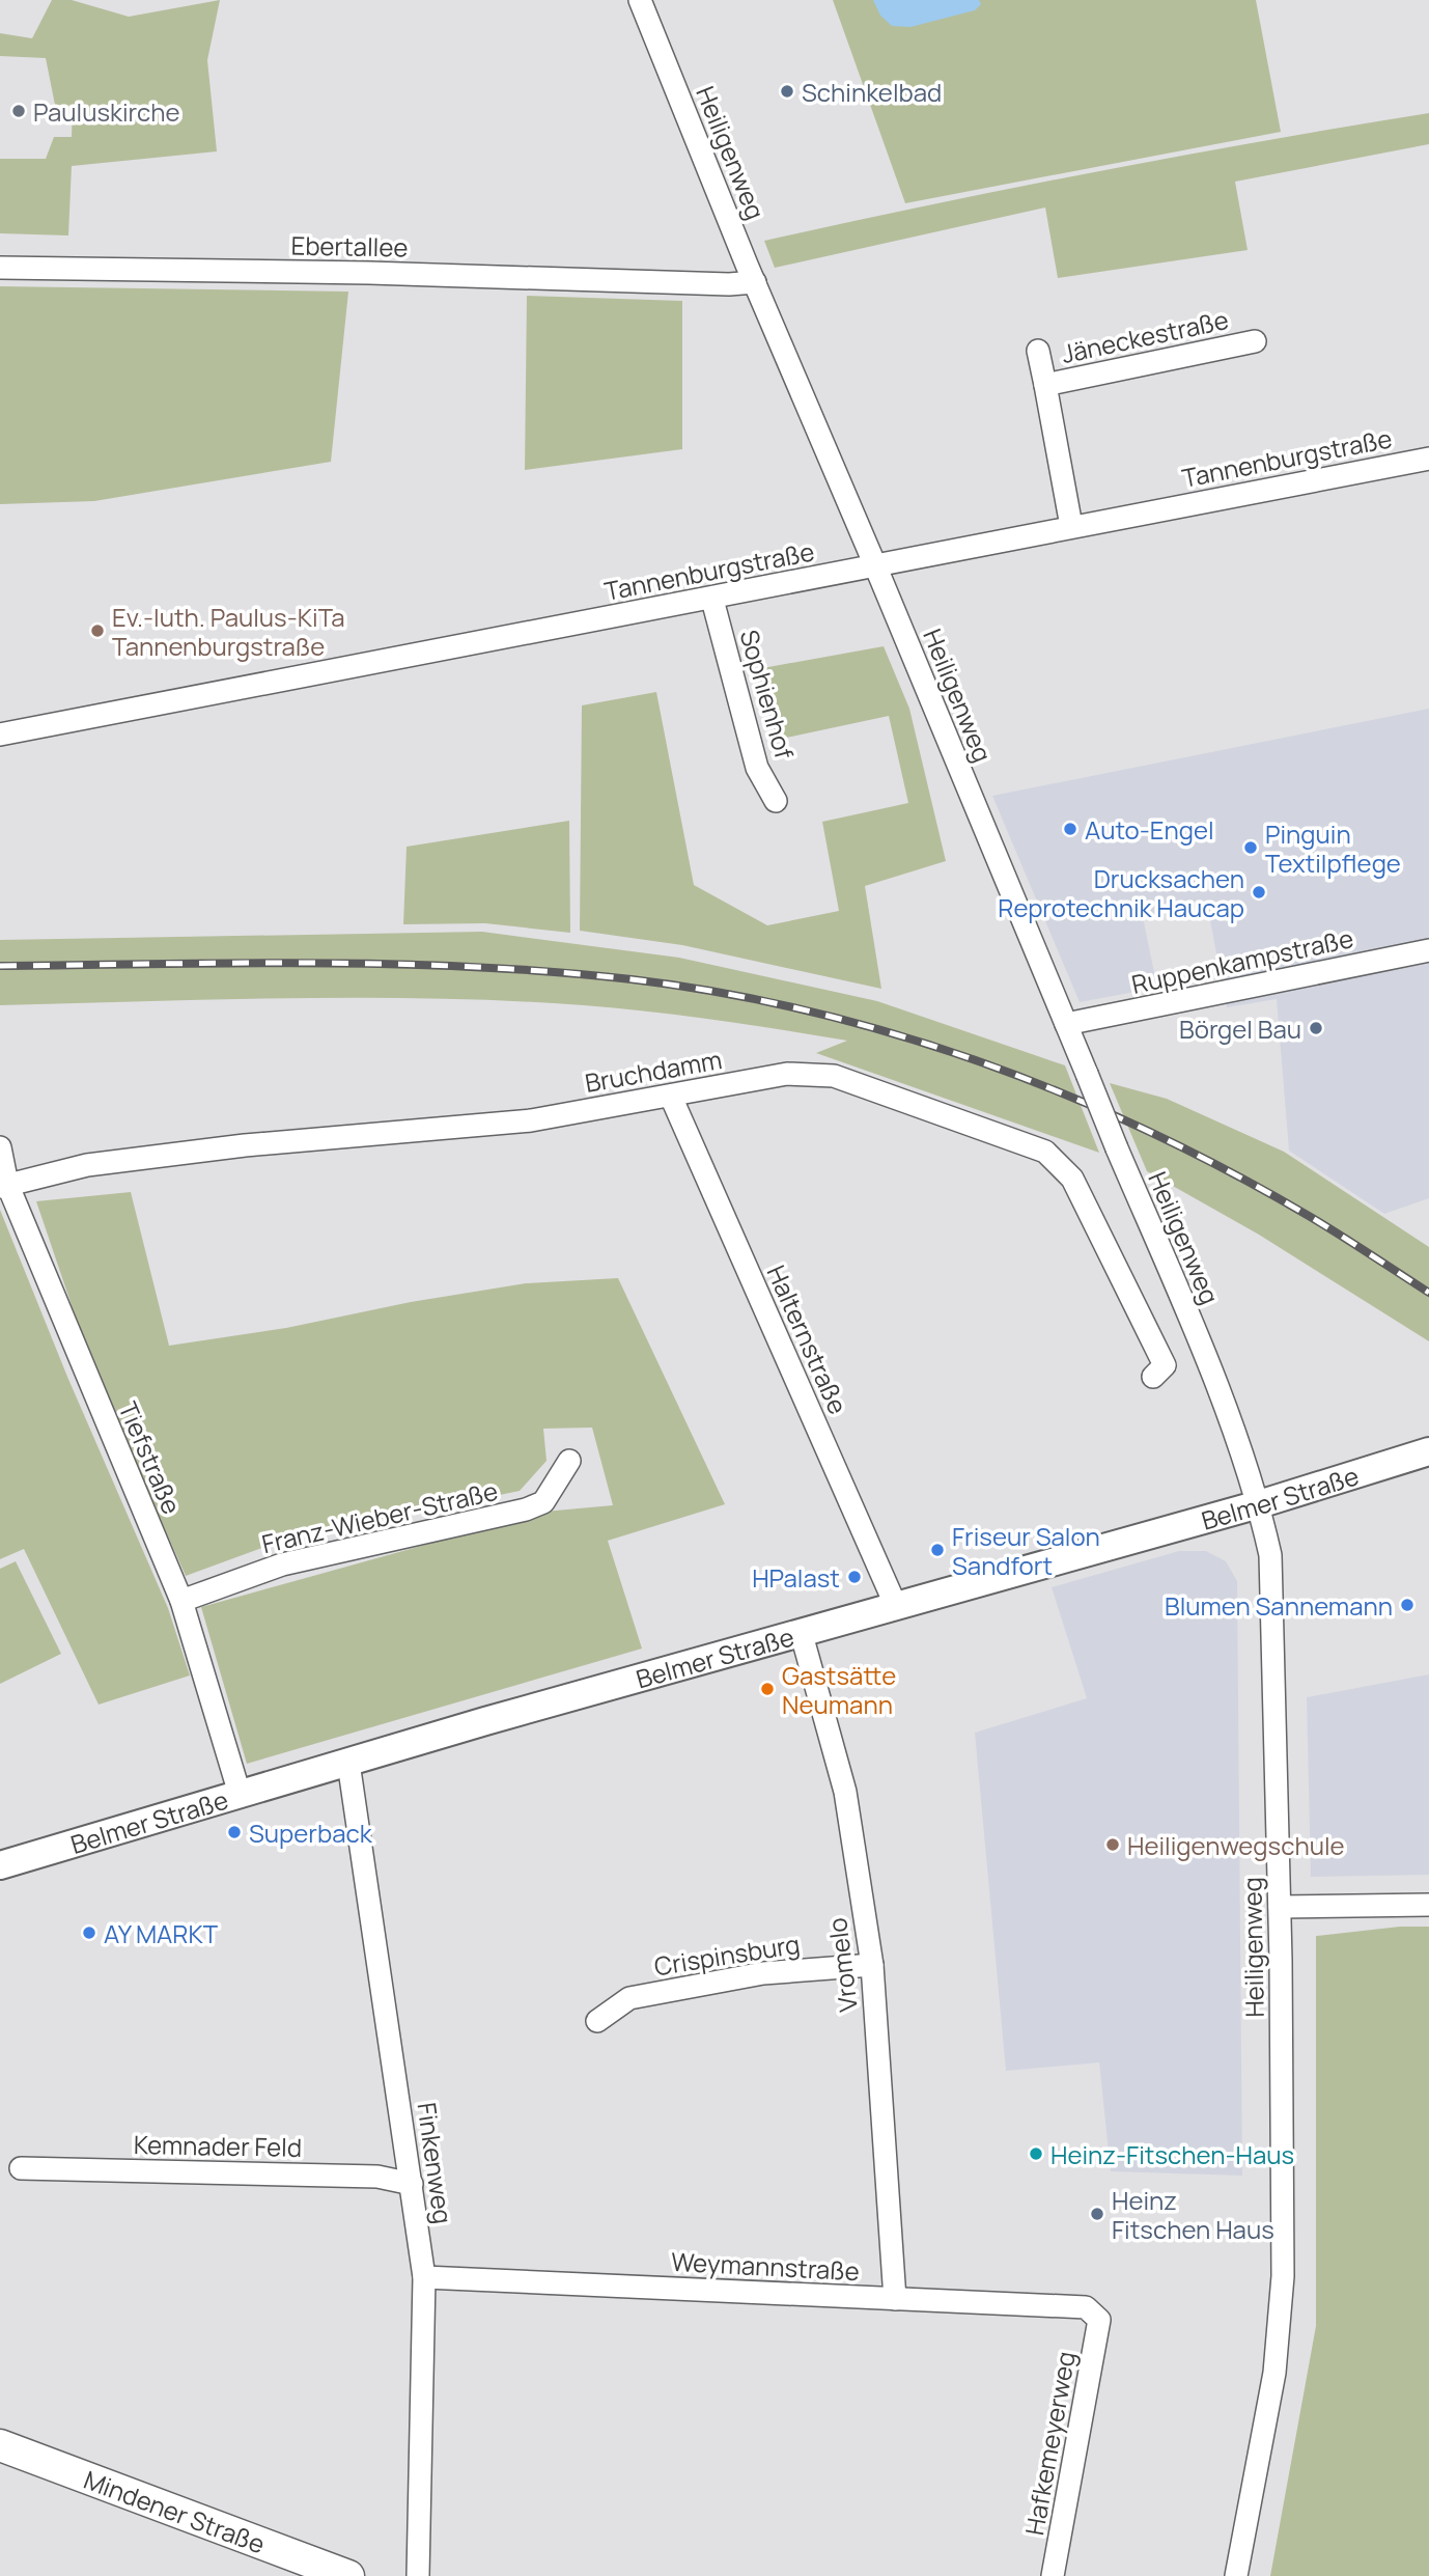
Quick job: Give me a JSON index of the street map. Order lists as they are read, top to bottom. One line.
{"streets":{"main road":["Mindener Straße"],"street":["Heiligenweg","Ebertallee","Jäneckestraße","Tannenburgstraße","Sophienhof","Ruppenkampstraße","Bruchdamm","Halternstraße","Tiefstraße","Belmer Straße","Franz-Wieber-Straße","Crispinsburg","Vromelo","Kemnader Feld","Finkenweg","Weymannstraße","Hafkemeyerweg"]},"crossings":[["Heiligenweg","Ebertallee"],["Heiligenweg","Tannenburgstraße"],["Heiligenweg","Ruppenkampstraße"],["Heiligenweg","Belmer Straße"],["Jäneckestraße","Tannenburgstraße"],["Tannenburgstraße","Sophienhof"],["Bruchdamm","Halternstraße"],["Bruchdamm","Tiefstraße"],["Halternstraße","Belmer Straße"],["Tiefstraße","Belmer Straße"],["Tiefstraße","Franz-Wieber-Straße"],["Belmer Straße","Vromelo"],["Belmer Straße","Finkenweg"],["Crispinsburg","Vromelo"],["Vromelo","Weymannstraße"],["Kemnader Feld","Finkenweg"],["Finkenweg","Weymannstraße"],["Weymannstraße","Hafkemeyerweg"]],"places":["Schinkelbad","Pauluskirche","Ev.-luth. Paulus-KiTa Tannenburgstraße","Auto-Engel","Pinguin Textilpflege","Drucksachen Reprotechnik Haucap","Börgel Bau","Friseur Salon Sandfort","HPalast","Blumen Sannemann","Gastsätte Neumann","Superback","Heiligenwegschule","AY MARKT","Heinz-Fitschen-Haus","Heinz Fitschen Haus"]}
